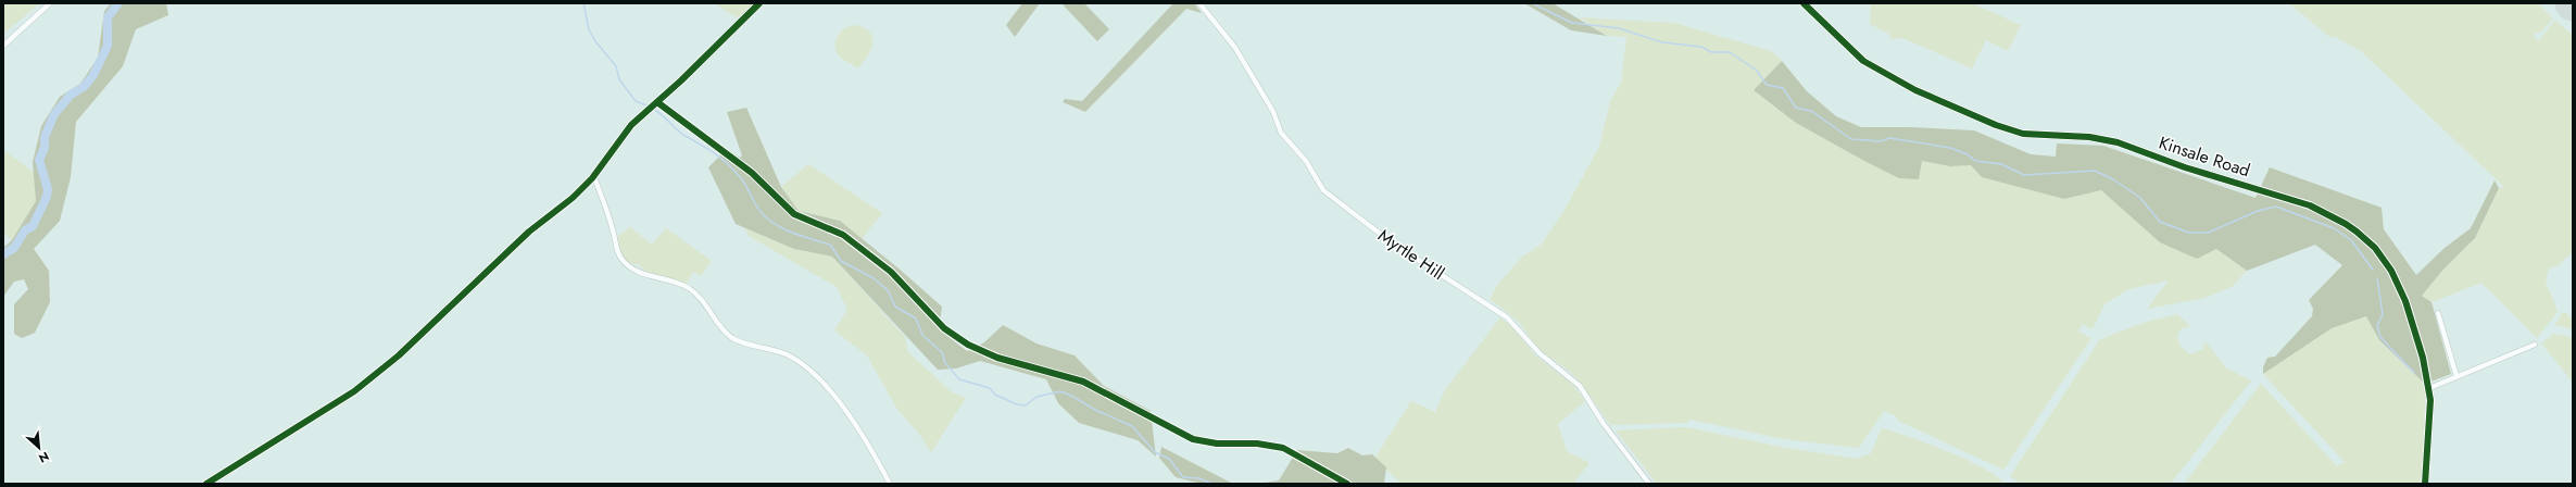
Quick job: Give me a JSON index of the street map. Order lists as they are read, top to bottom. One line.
{"streets":{"main road":["Kinsale Road"],"street":["Myrtle Hill"]},"north":"bottom right"}
